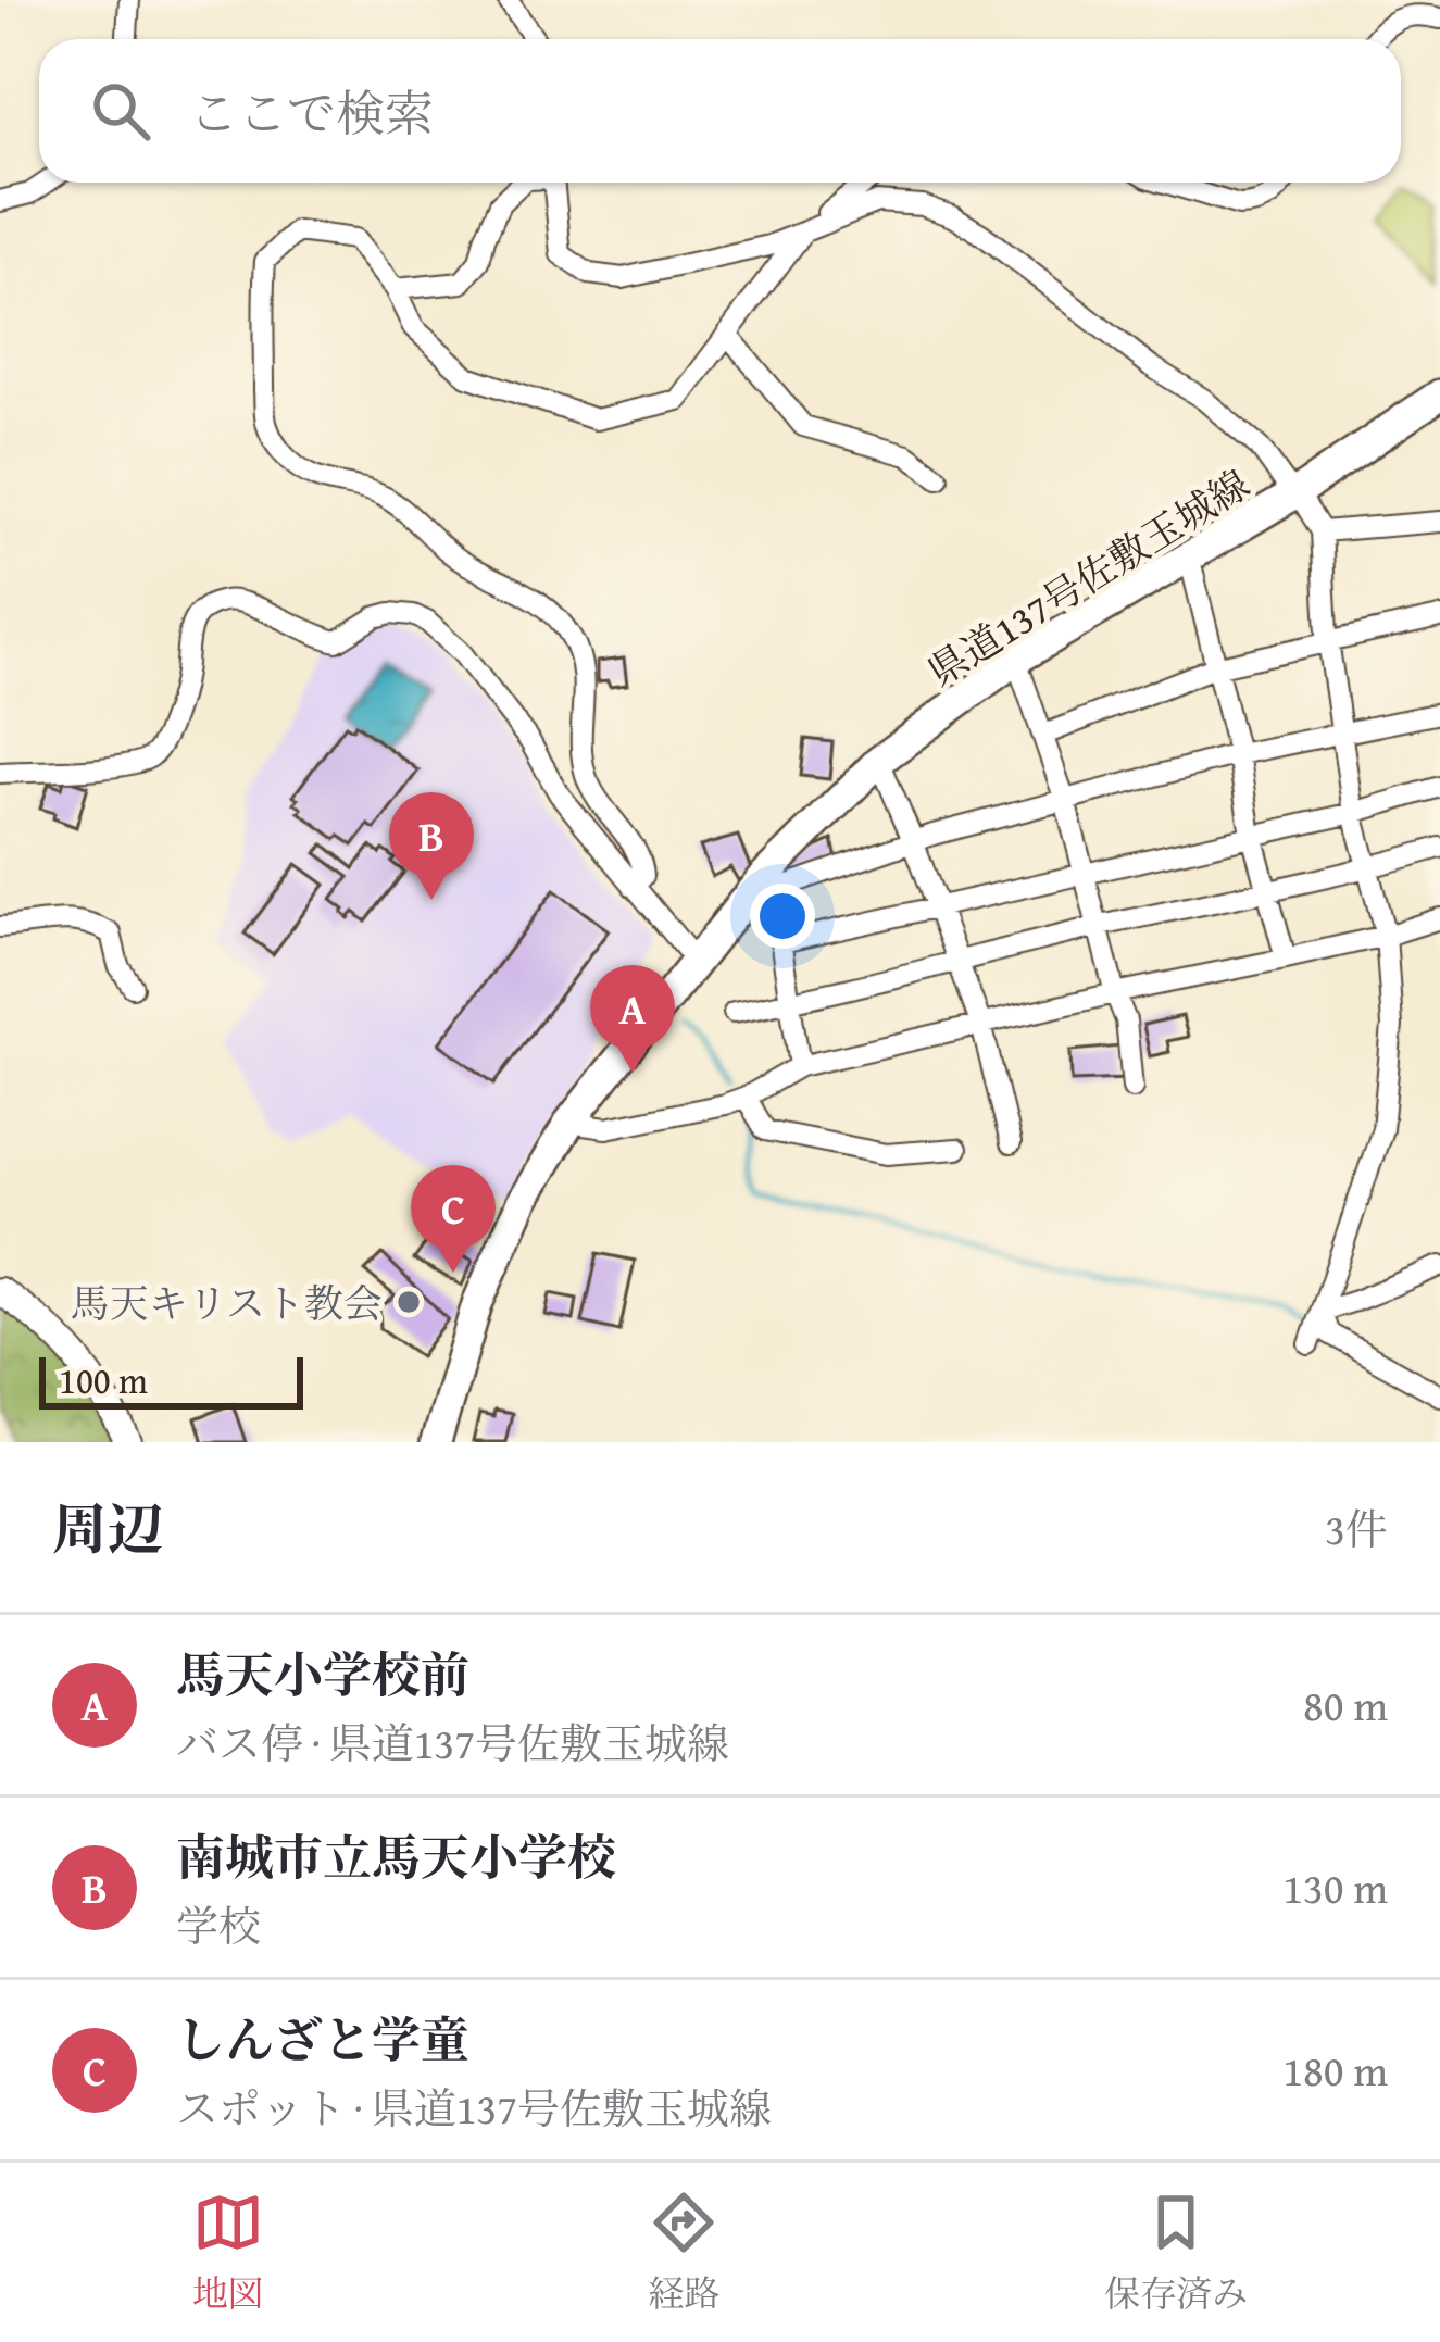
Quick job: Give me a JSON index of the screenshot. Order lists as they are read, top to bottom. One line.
{"streets":{"main road":["県道137号佐敷玉城線"]},"places":["馬天キリスト教会"],"scale_bar":"100 m","page":{"search":"ここで検索","pins":["B","A","C"],"scale":"100 m","heading":["周辺","3件"],"list":[{"mark":"A","name":"馬天小学校前","note":"バス停 · 県道137号佐敷玉城線","value":"80 m"},{"mark":"B","name":"南城市立馬天小学校","note":"学校","value":"130 m"},{"mark":"C","name":"しんざと学童","note":"スポット · 県道137号佐敷玉城線","value":"180 m"}],"nav":["地図","経路","保存済み"]}}
